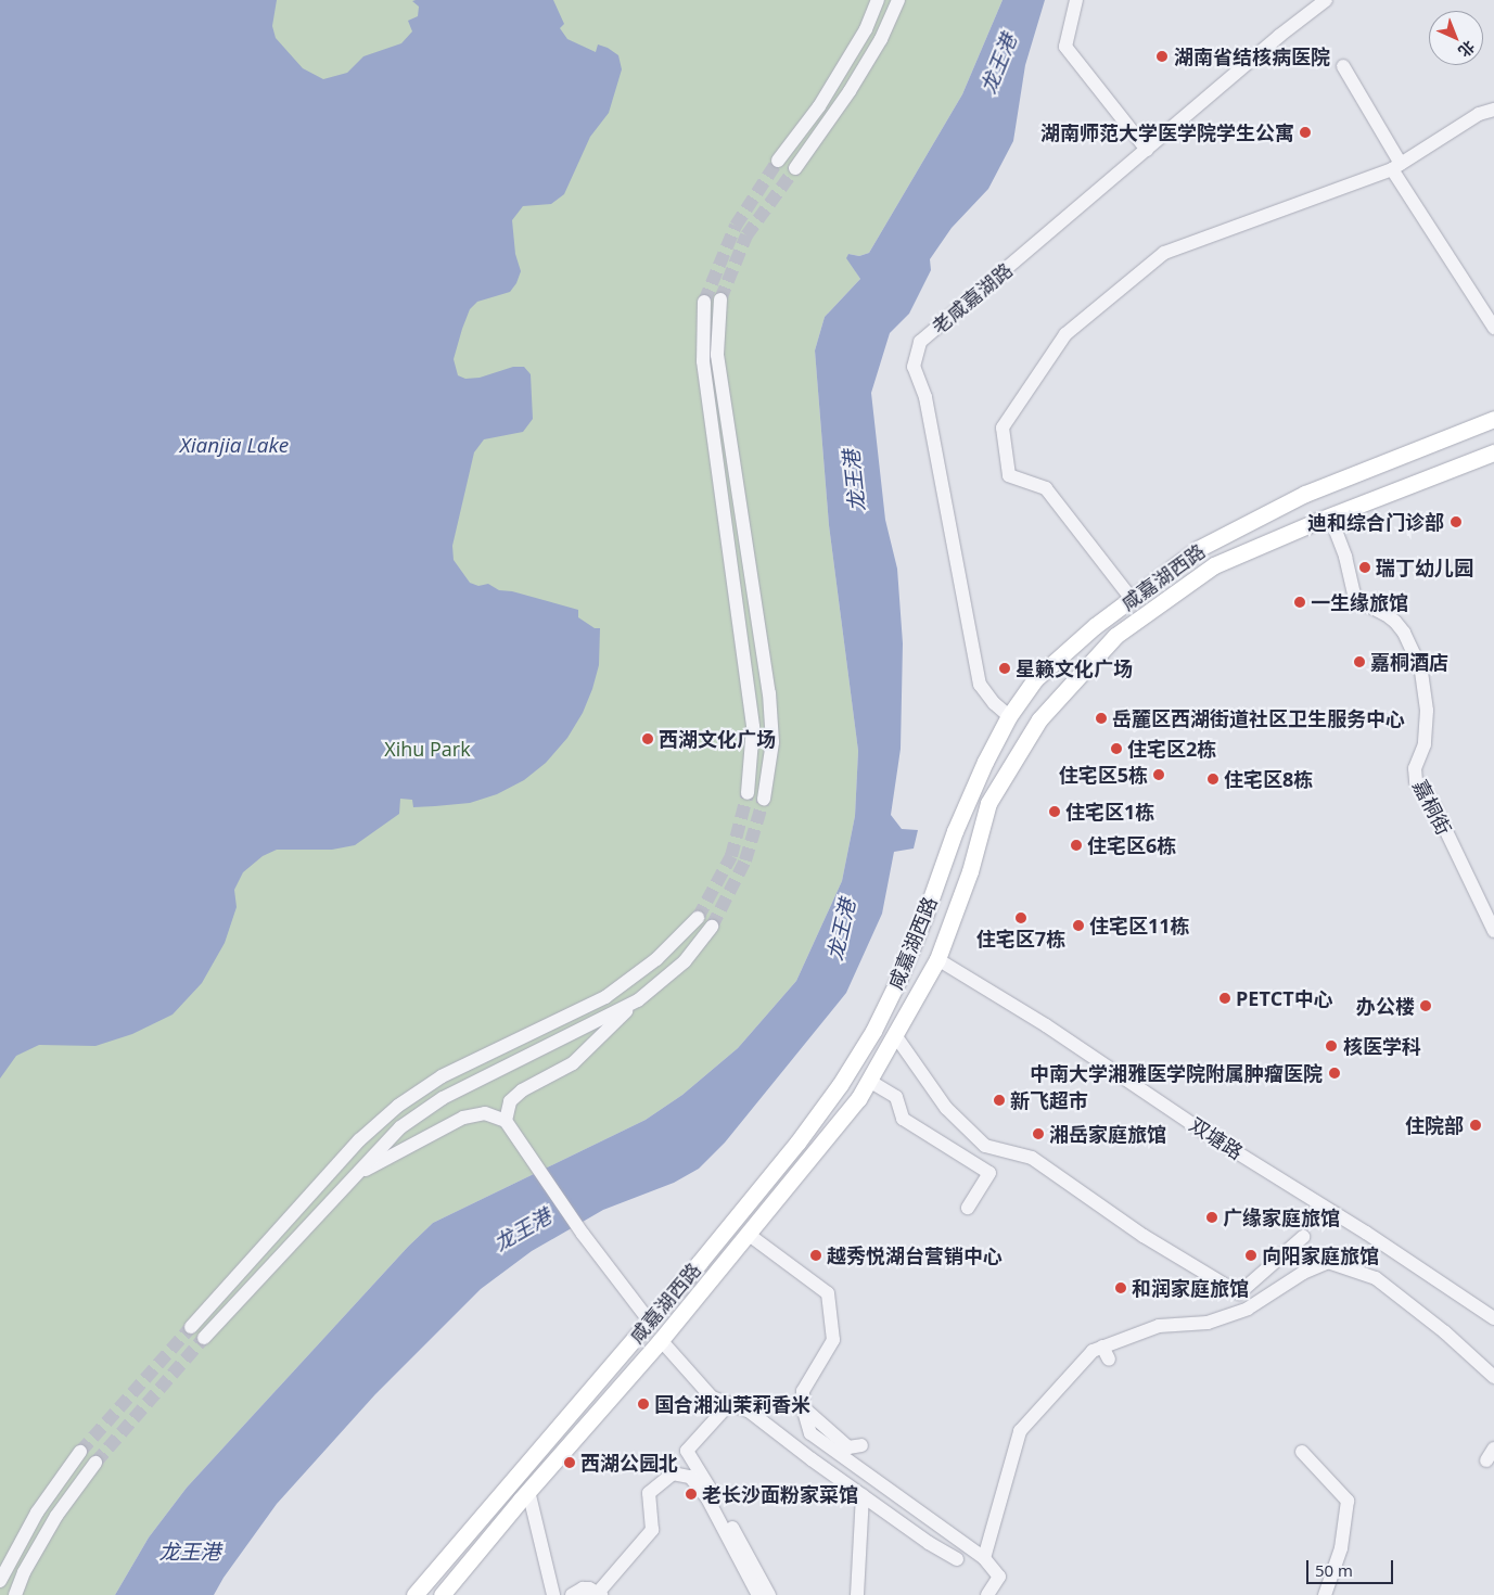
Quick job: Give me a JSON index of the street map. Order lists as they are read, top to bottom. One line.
{"streets":{"main road":["咸嘉湖西路"],"street":["老咸嘉湖路","嘉桐街","双塘路"]},"crossings":[["老咸嘉湖路","咸嘉湖西路"],["咸嘉湖西路","嘉桐街"],["咸嘉湖西路","双塘路"]],"water":["龙王港","Xianjia Lake"],"parks":["Xihu Park"],"places":["湖南省结核病医院","湖南师范大学医学院学生公寓","迪和综合门诊部","瑞丁幼儿园","一生缘旅馆","嘉桐酒店","星籁文化广场","岳麓区西湖街道社区卫生服务中心","西湖文化广场","住宅区2栋","住宅区5栋","住宅区8栋","住宅区1栋","住宅区6栋","住宅区7栋","住宅区11栋","PETCT中心","办公楼","核医学科","中南大学湘雅医学院附属肿瘤医院","新飞超市","住院部","湘岳家庭旅馆","广缘家庭旅馆","越秀悦湖台营销中心","向阳家庭旅馆","和润家庭旅馆","国合湘汕茉莉香米","西湖公园北","老长沙面粉家菜馆"],"scale_bar":"50 m","north":"bottom right"}
